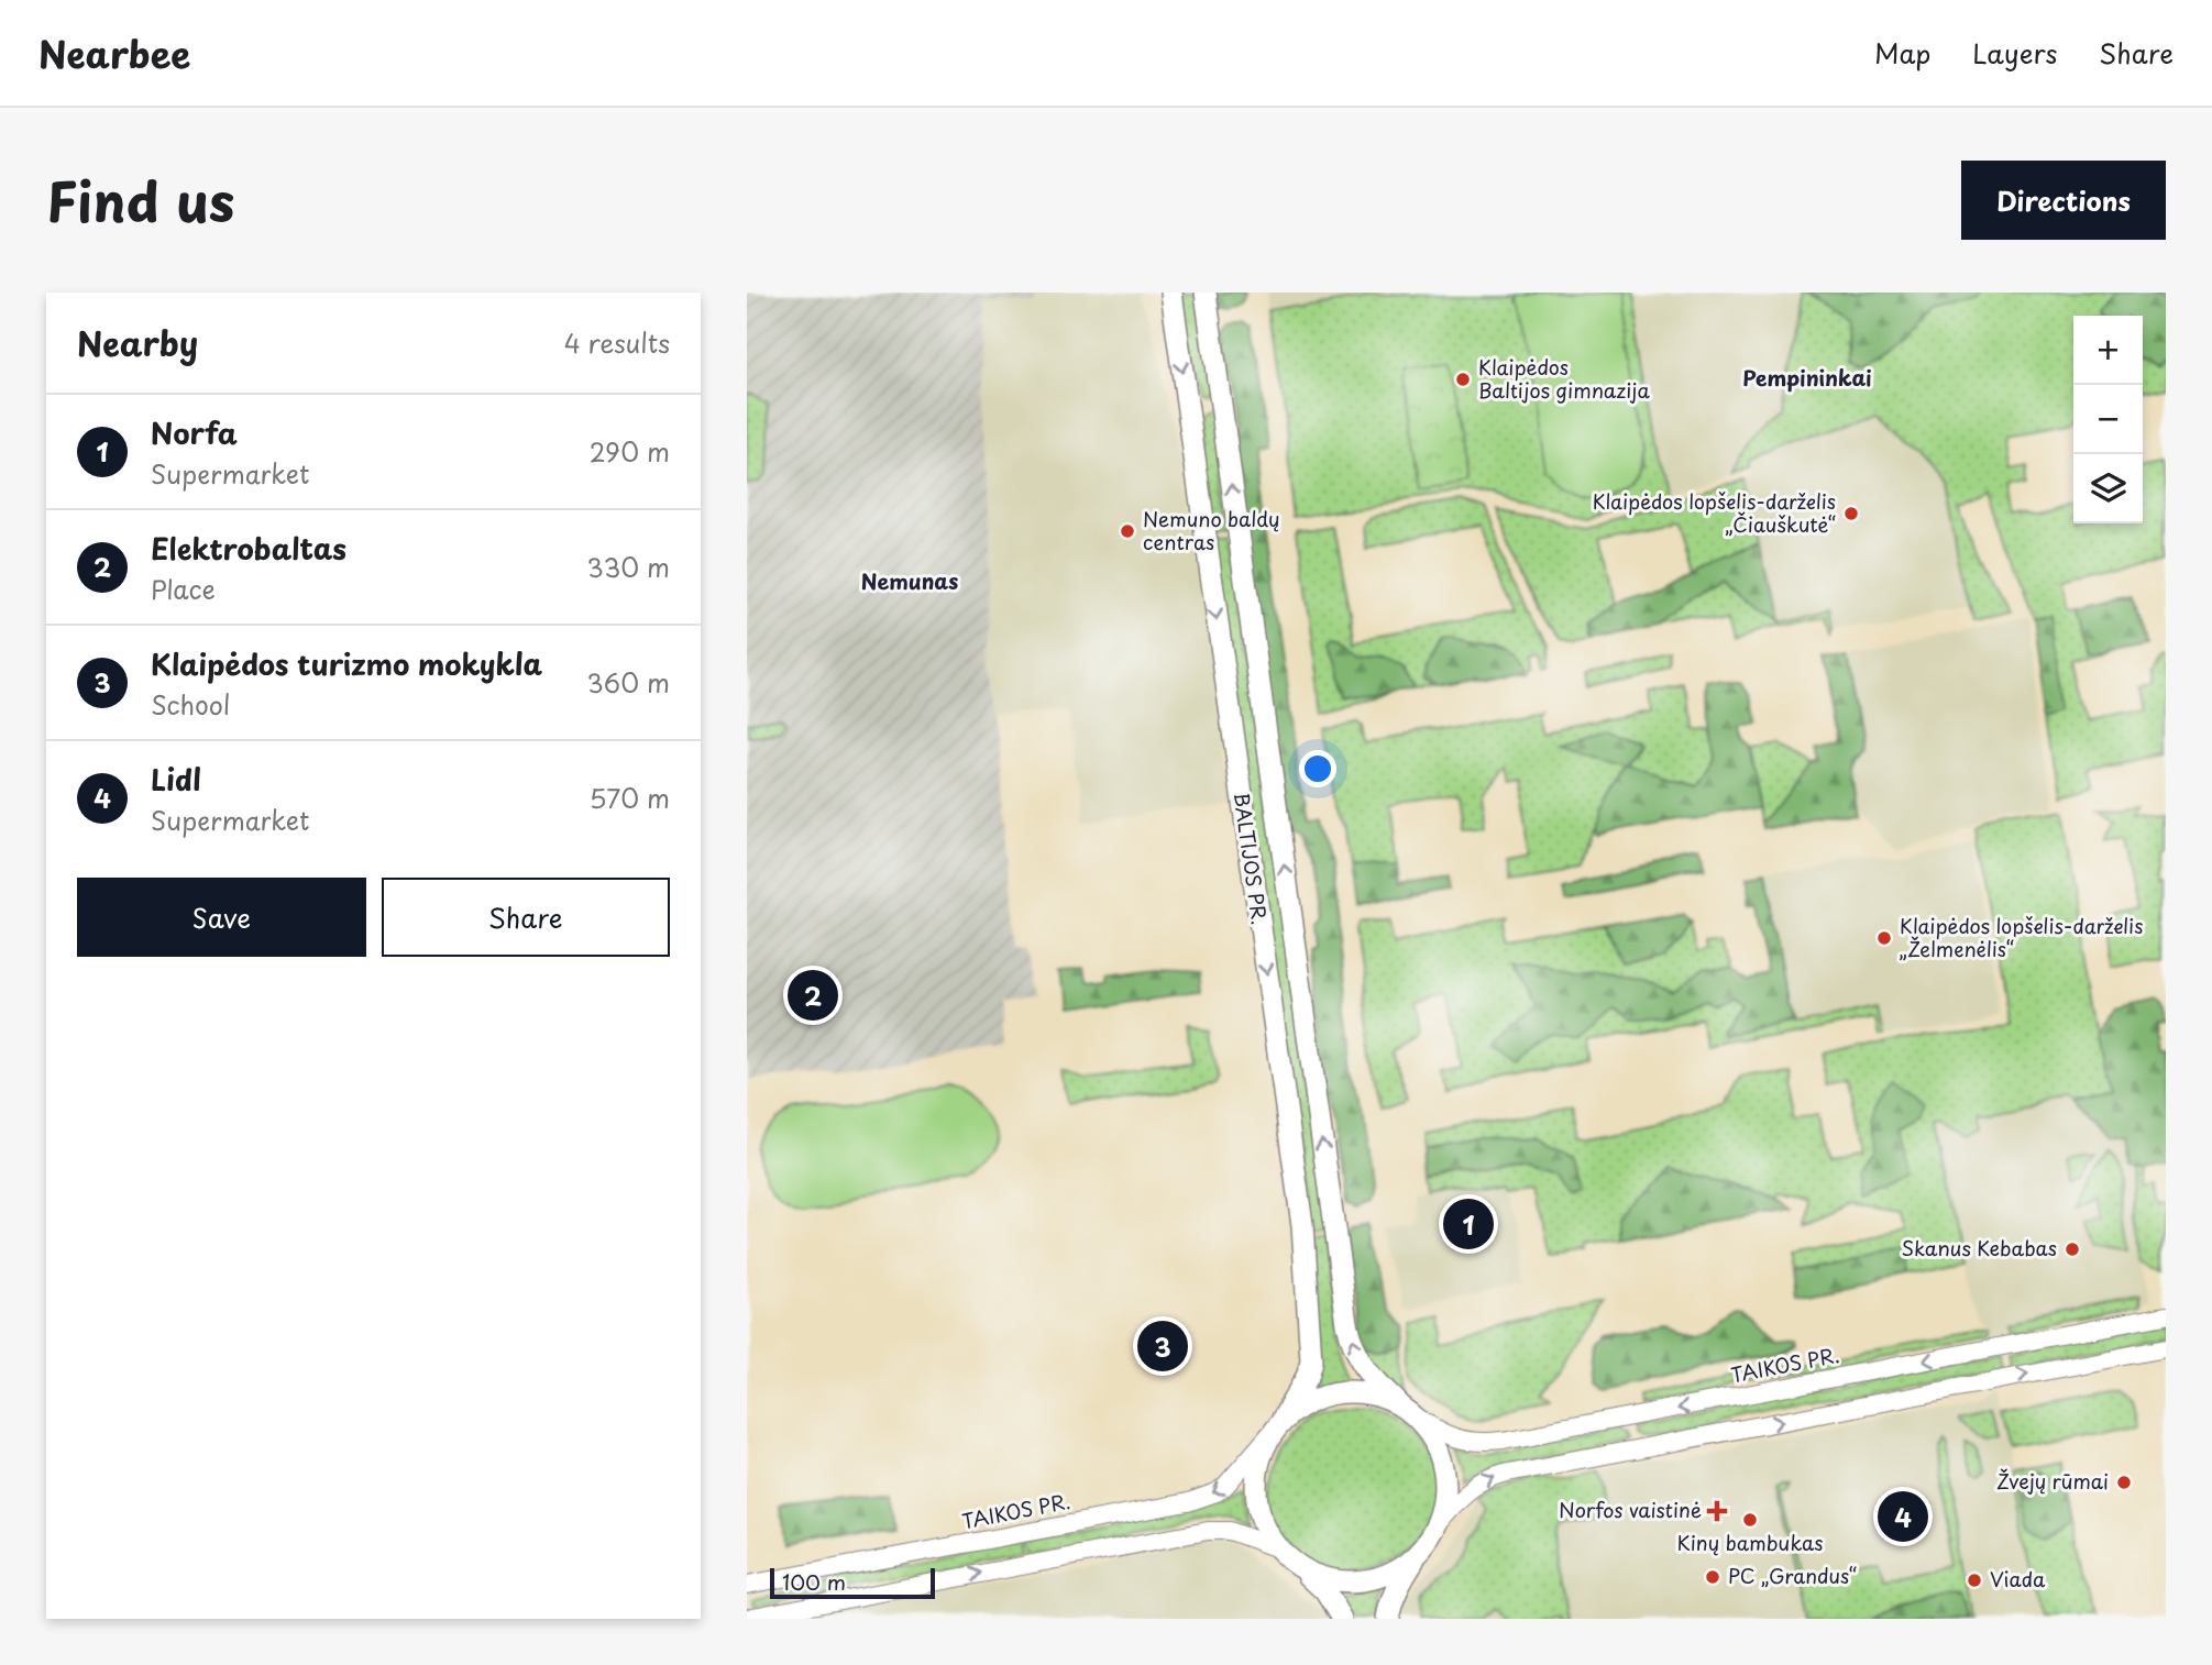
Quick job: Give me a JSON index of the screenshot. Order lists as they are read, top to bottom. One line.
{"streets":{"highway":["BALTIJOS PR."],"main road":["TAIKOS PR."]},"crossings":[["BALTIJOS PR.","TAIKOS PR."]],"districts":["Pempininkai","Nemunas"],"places":{"other":["Klaipėdos Baltijos gimnazija","Klaipėdos lopšelis-darželis „Čiauškutė“","Nemuno baldų centras","Klaipėdos lopšelis-darželis „Želmenėlis“","Skanus Kebabas","Žvejų rūmai","Kinų bambukas","PC „Grandus“","Viada"],"health":["Norfos vaistinė"]},"scale_bar":"100 m","page":{"header":"Nearbee","nav":["Map","Layers","Share"],"title":"Find us","buttons":["Directions",["Save","Share"]],"heading":["Nearby","4 results"],"map_buttons":["+","−"],"list":[{"mark":"1","name":"Norfa","note":"Supermarket","value":"290 m"},{"mark":"2","name":"Elektrobaltas","note":"Place","value":"330 m"},{"mark":"3","name":"Klaipėdos turizmo mokykla","note":"School","value":"360 m"},{"mark":"4","name":"Lidl","note":"Supermarket","value":"570 m"}],"pins":["2","1","3","4"],"scale":"100 m"}}
